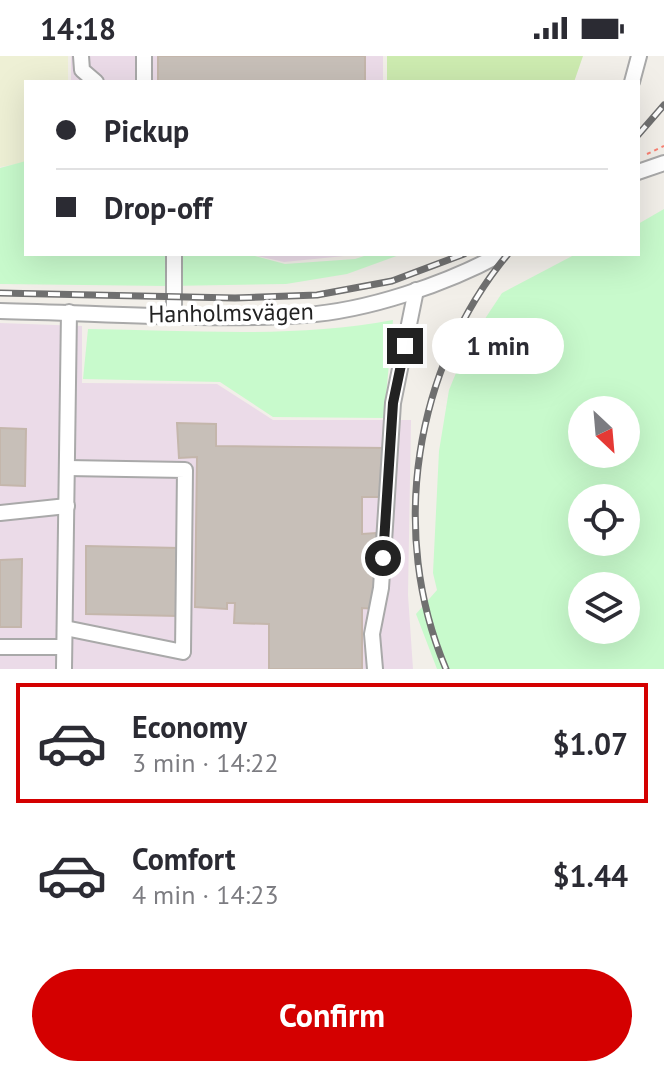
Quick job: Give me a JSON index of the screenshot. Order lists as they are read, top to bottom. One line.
{"streets":{"street":["Hanholmsvägen"]},"north":"bottom right","page":{"status":"14:18","banner":["Pickup","Drop-off"],"bubble":"1 min","list":[{"name":"Economy","note":"3 min · 14:22","value":"$1.07"},{"name":"Comfort","note":"4 min · 14:23","value":"$1.44"}],"buttons":"Confirm"}}
